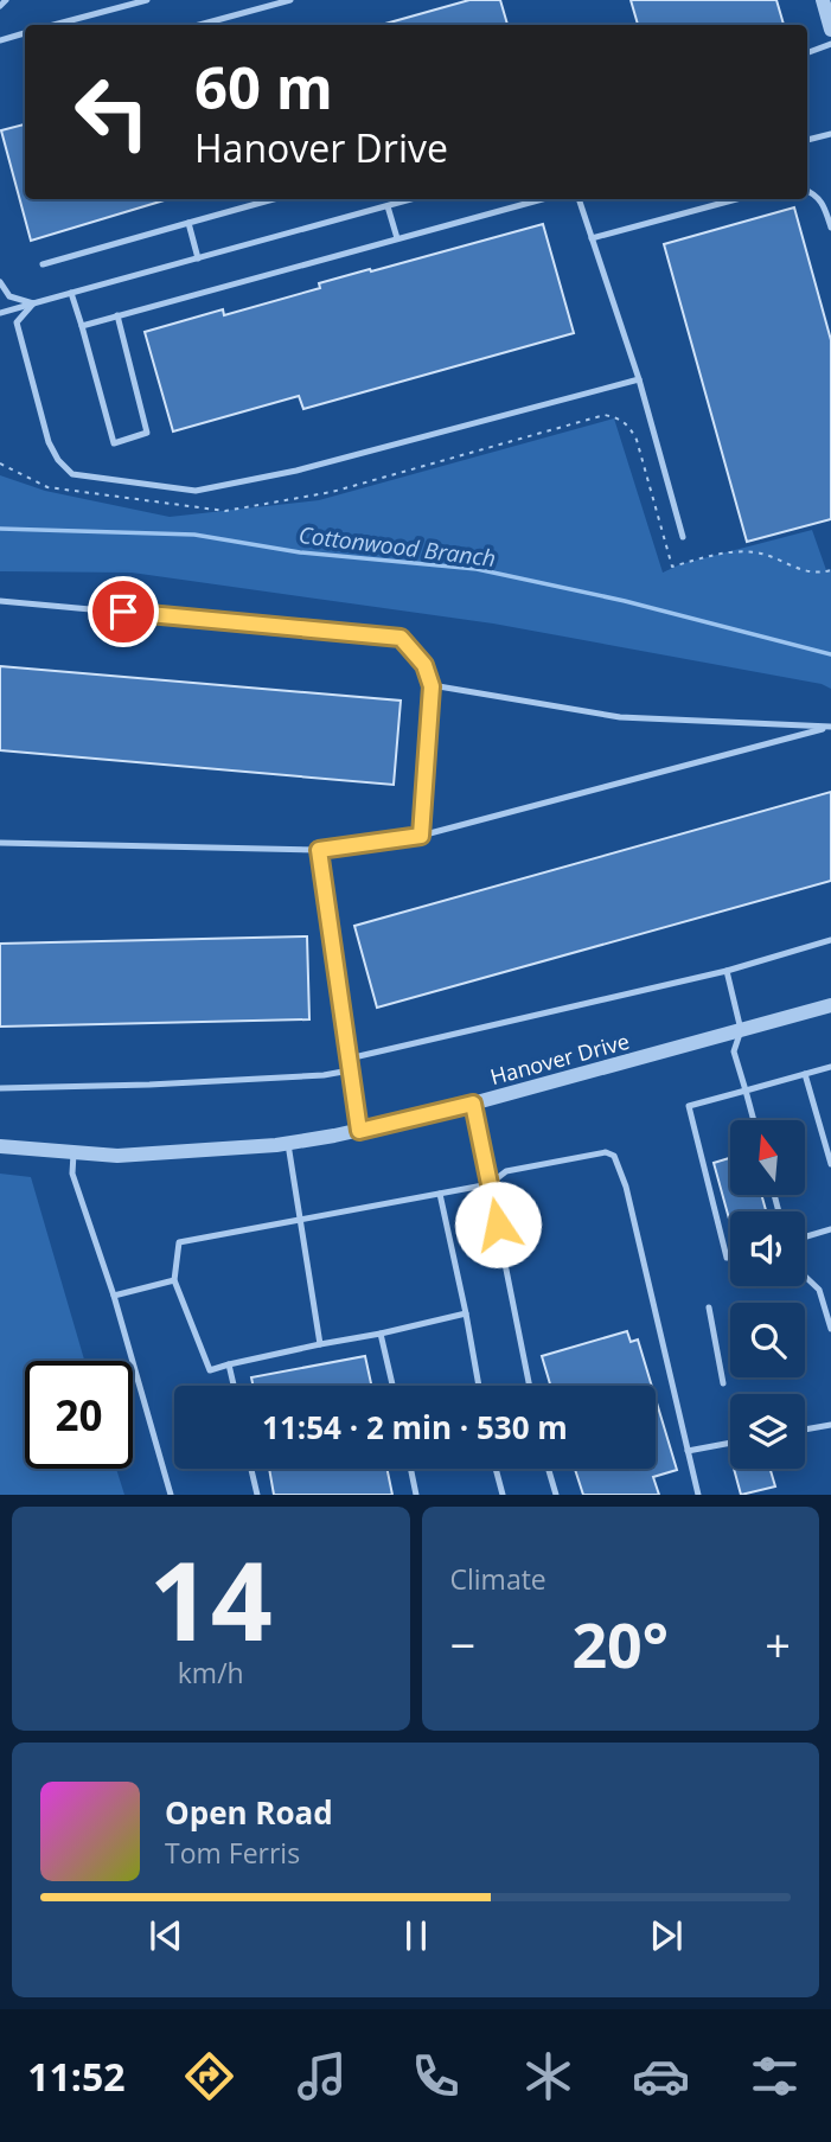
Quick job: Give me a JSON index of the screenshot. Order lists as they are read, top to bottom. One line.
{"streets":{"street":["Hanover Drive"]},"water":["Cottonwood Branch"],"north":"top","page":{"turn":["60 m","Hanover Drive"],"limit":"20","trip":"11:54 · 2 min · 530 m","tile":[["14","km/h"],"Climate"],"heat":["−","20°","+"],"song":["Open Road","Tom Ferris"],"tabs":"11:52"}}
